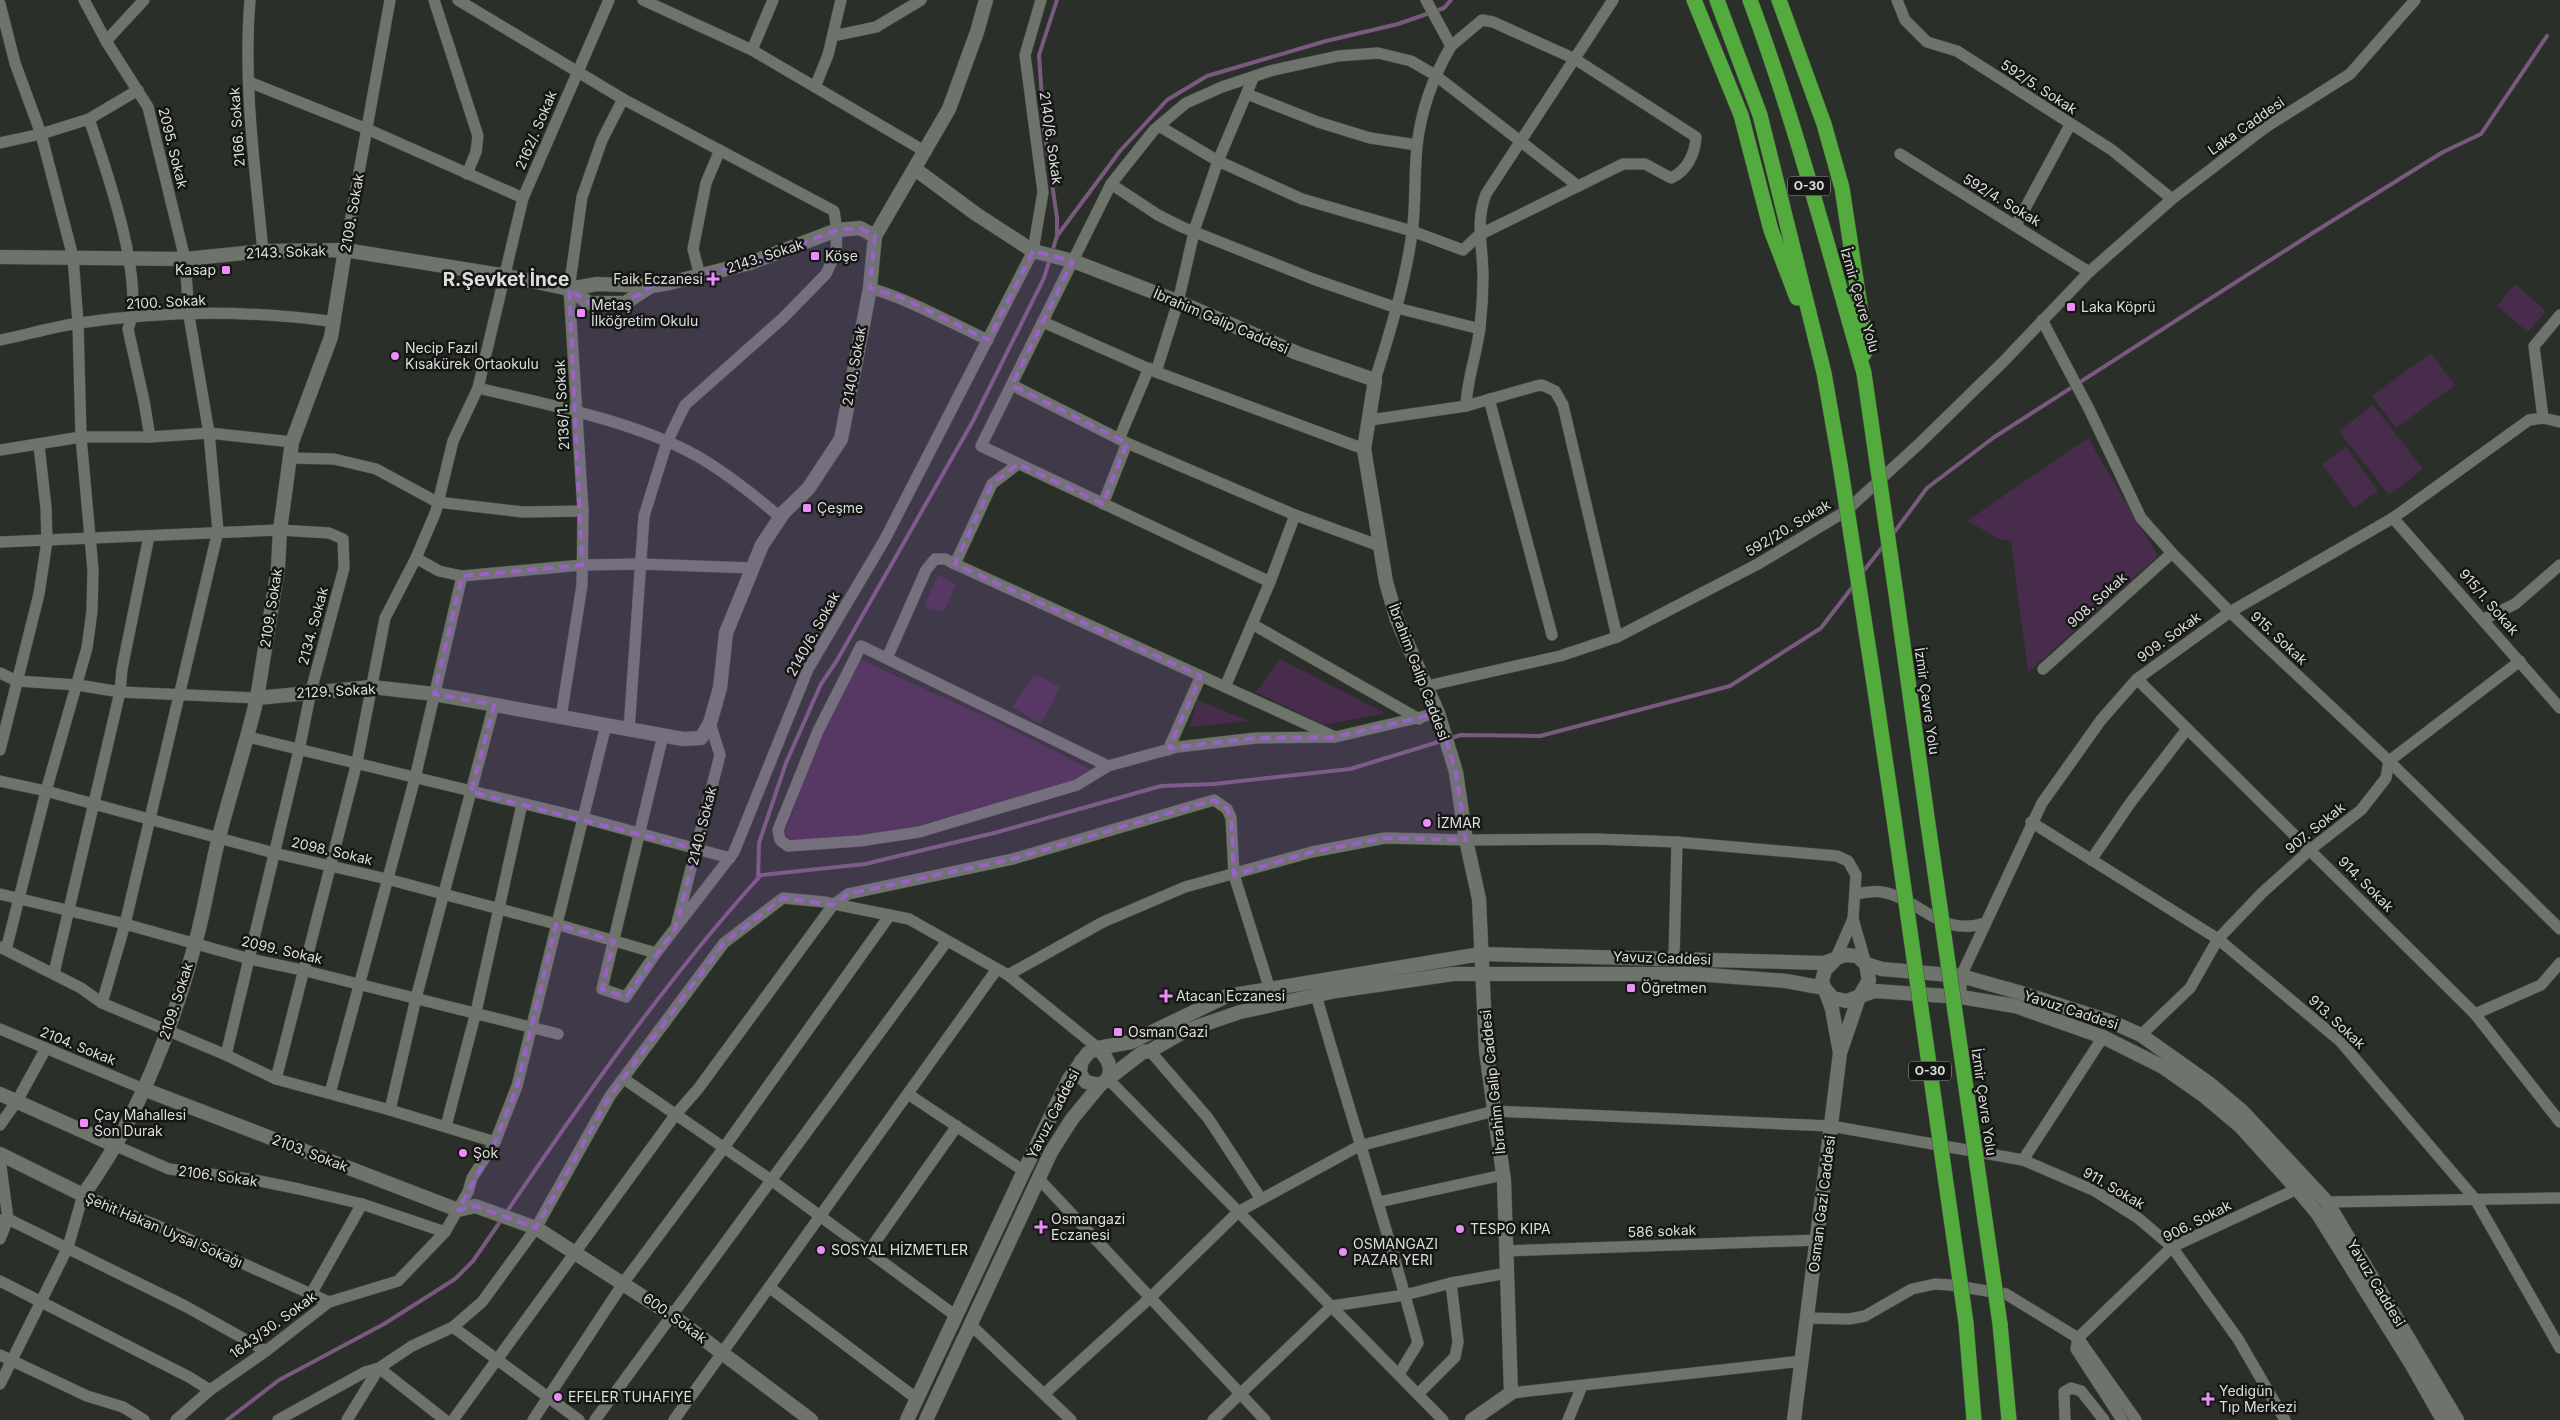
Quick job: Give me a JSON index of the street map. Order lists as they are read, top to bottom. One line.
{"streets":{"highway":["O-30","İzmir Çevre Yolu"],"main road":["2109. Sokak","2143. Sokak","İbrahim Galip Caddesi","2140. Sokak","2129. Sokak","Yavuz Caddesi","2103. Sokak","2106. Sokak","Osman Gazi Caddesi","Şehit Hakan Uysal Sokağı","600. Sokak"],"street":["592/5. Sokak","Laka Caddesi","2166. Sokak","2162/. Sokak","2140/6. Sokak","2095. Sokak","592/4. Sokak","2100. Sokak","2136/1. Sokak","592/20. Sokak","908. Sokak","915/1. Sokak","2134. Sokak","909. Sokak","915. Sokak","907. Sokak","2098. Sokak","914. Sokak","2099. Sokak","913. Sokak","2104. Sokak","911. Sokak","906. Sokak","586 sokak","1643/30. Sokak"]},"crossings":[["592/5. Sokak","Laka Caddesi"],["Laka Caddesi","592/4. Sokak"],["Laka Caddesi","592/20. Sokak"],["2166. Sokak","2143. Sokak"],["2162/. Sokak","2143. Sokak"],["2162/. Sokak","2129. Sokak"],["2162/. Sokak","2098. Sokak"],["2162/. Sokak","2099. Sokak"],["2140/6. Sokak","İbrahim Galip Caddesi"],["2140/6. Sokak","2140. Sokak"],["2140/6. Sokak","2129. Sokak"],["2140/6. Sokak","2098. Sokak"],["2095. Sokak","2143. Sokak"],["2095. Sokak","2100. Sokak"],["2095. Sokak","2134. Sokak"],["2095. Sokak","2129. Sokak"],["2095. Sokak","2098. Sokak"],["2095. Sokak","2099. Sokak"],["592/4. Sokak","592/20. Sokak"],["2109. Sokak","2143. Sokak"],["2109. Sokak","2100. Sokak"],["2109. Sokak","2134. Sokak"],["2109. Sokak","2129. Sokak"],["2109. Sokak","2098. Sokak"],["2109. Sokak","2099. Sokak"],["2109. Sokak","2104. Sokak"],["2109. Sokak","2103. Sokak"],["2109. Sokak","2106. Sokak"],["2109. Sokak","Şehit Hakan Uysal Sokağı"],["2143. Sokak","2140. Sokak"],["2143. Sokak","2136/1. Sokak"],["İbrahim Galip Caddesi","2140. Sokak"],["İbrahim Galip Caddesi","592/20. Sokak"],["İbrahim Galip Caddesi","Yavuz Caddesi"],["İbrahim Galip Caddesi","911. Sokak"],["İbrahim Galip Caddesi","586 sokak"],["2140. Sokak","2129. Sokak"],["2136/1. Sokak","2129. Sokak"],["592/20. Sokak","915. Sokak"],["908. Sokak","915. Sokak"],["915/1. Sokak","909. Sokak"],["2134. Sokak","2129. Sokak"],["2134. Sokak","2098. Sokak"],["2134. Sokak","2099. Sokak"],["909. Sokak","915. Sokak"],["909. Sokak","914. Sokak"],["909. Sokak","Yavuz Caddesi"],["909. Sokak","913. Sokak"],["915. Sokak","907. Sokak"],["2129. Sokak","1643/30. Sokak"],["907. Sokak","914. Sokak"],["907. Sokak","Yavuz Caddesi"],["907. Sokak","913. Sokak"],["2098. Sokak","1643/30. Sokak"],["2099. Sokak","1643/30. Sokak"],["Yavuz Caddesi","Osman Gazi Caddesi"],["Yavuz Caddesi","906. Sokak"],["2104. Sokak","2103. Sokak"],["2103. Sokak","600. Sokak"],["2103. Sokak","1643/30. Sokak"],["2106. Sokak","1643/30. Sokak"],["911. Sokak","Osman Gazi Caddesi"],["911. Sokak","906. Sokak"],["Osman Gazi Caddesi","586 sokak"],["Şehit Hakan Uysal Sokağı","1643/30. Sokak"],["600. Sokak","1643/30. Sokak"]],"districts":["R.Şevket İnce"],"places":{"transit":["Köşe","Kasap","Laka Köprü","Metaş İlköğretim Okulu","Çeşme","Öğretmen","Osman Gazi","Çay Mahallesi Son Durak"],"health":["Faik Eczanesi","Atacan Eczanesi","Osmangazi Eczanesi","Yedigün Tıp Merkezi"],"other":["Necip Fazıl Kısakürek Ortaokulu","İZMAR","Şok","TESPO KIPA","SOSYAL HİZMETLER","OSMANGAZI PAZAR YERI","EFELER TUHAFIYE"]}}
